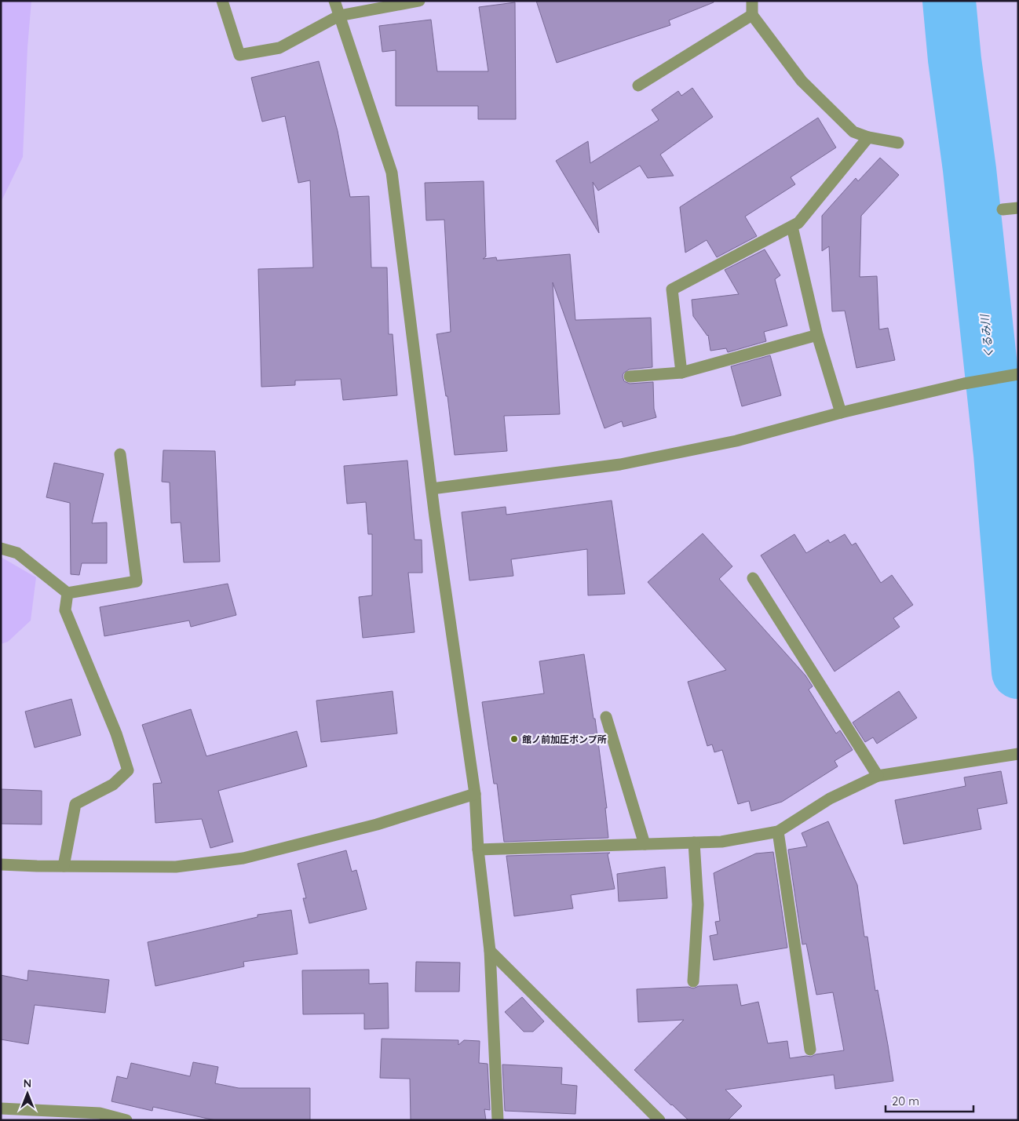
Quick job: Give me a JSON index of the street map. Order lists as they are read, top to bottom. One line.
{"water":["くるみ川"],"places":["館ノ前加圧ポンプ所"],"scale_bar":"20 m","north":"top"}
